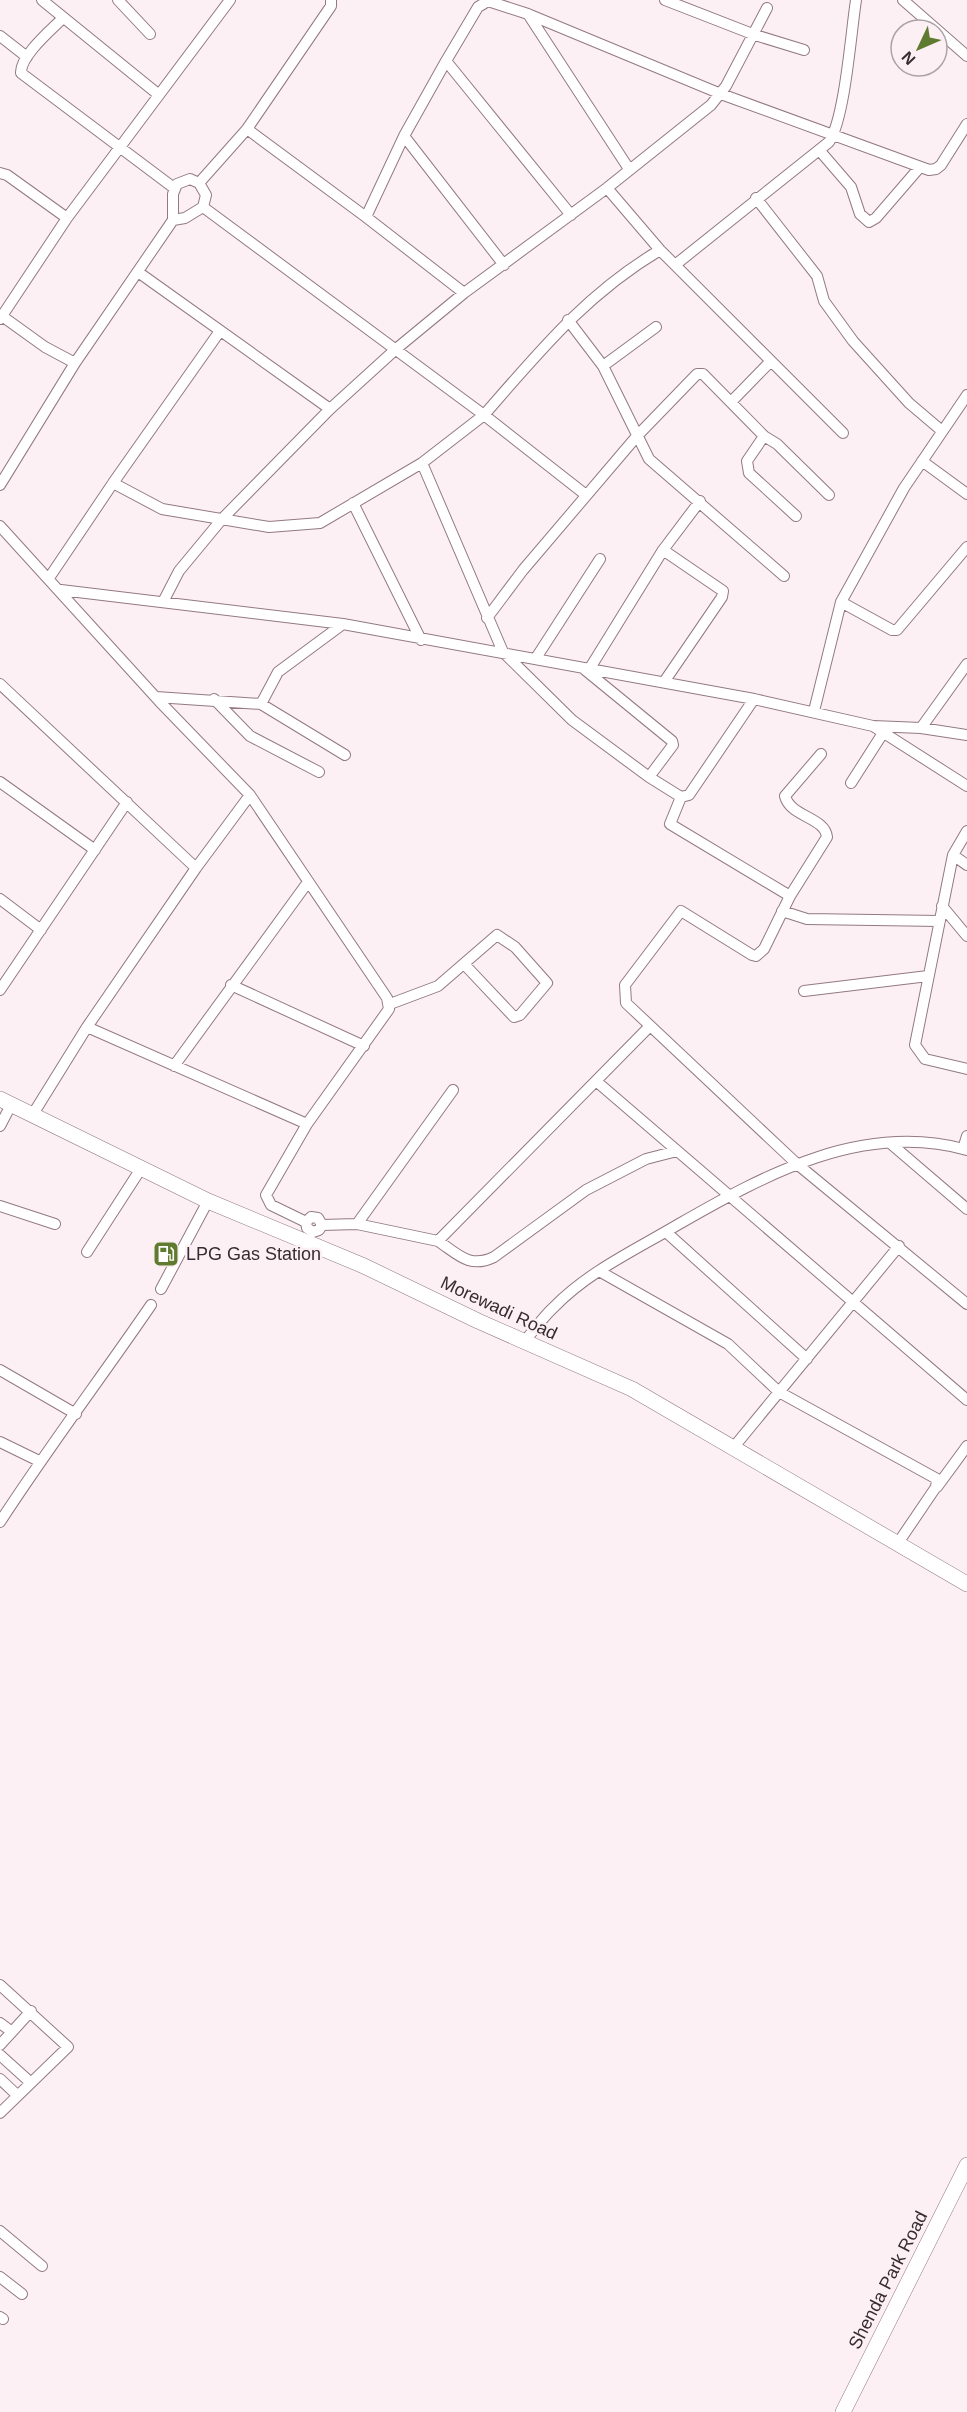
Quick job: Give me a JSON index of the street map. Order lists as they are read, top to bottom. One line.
{"streets":{"main road":["Morewadi Road","Shenda Park Road"]},"places":{"fuel station":["LPG Gas Station"]},"north":"bottom left"}
